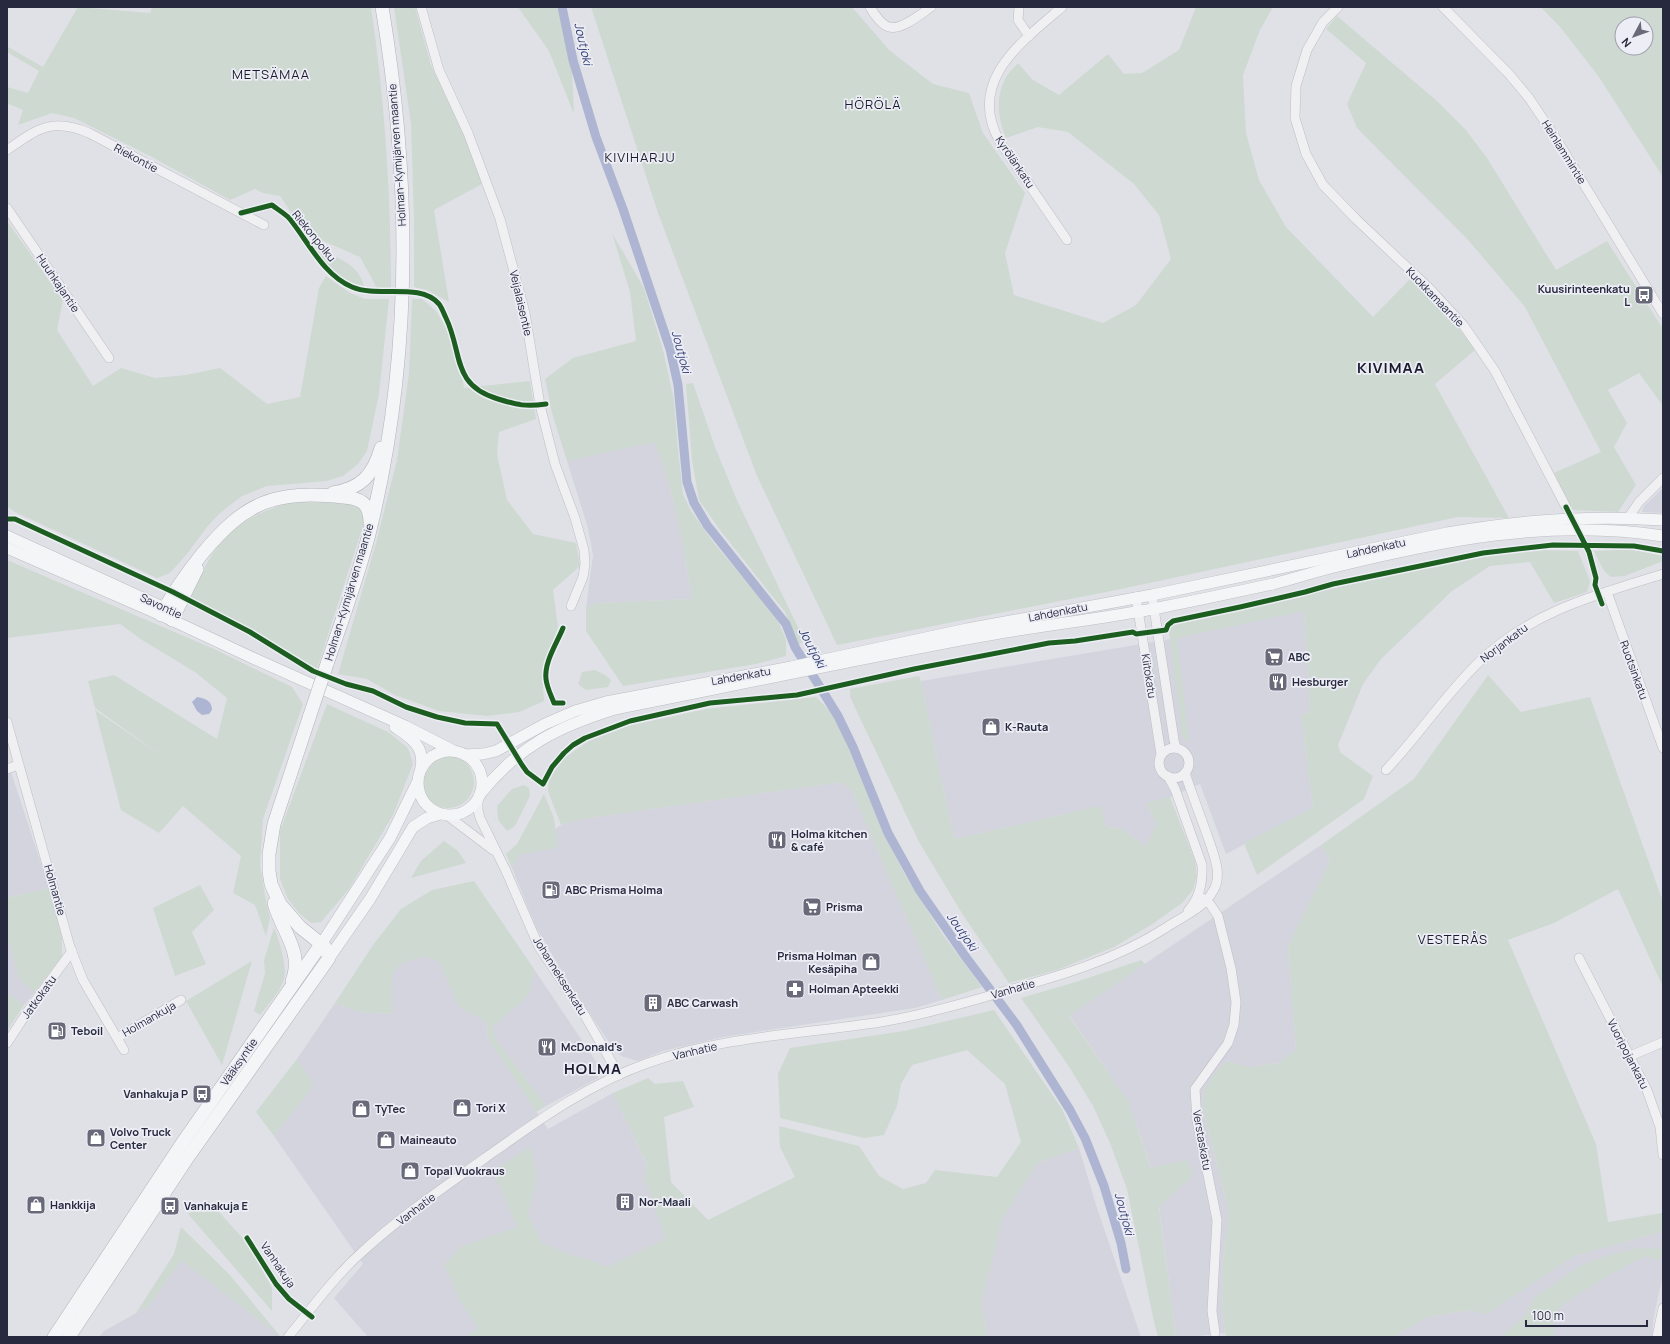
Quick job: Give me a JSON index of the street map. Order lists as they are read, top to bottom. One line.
{"streets":{"highway":["Holman–Kymijärven maantie","Vääksyntie"],"main road":["Lahdenkatu","Savontie"],"street":["Heinlammintie","Riekontie","Kyrölänkatu","Huuhkajantie","Kuokkamaantie","Veijalaisentie","Norjankatu","Ruotsinkatu","Kiitokatu","Holmantie","Johanneksenkatu","Vanhatie","Jatkokatu","Holmankuja","Vuoripojankatu","Verstaskatu"],"cycle path":["Riekonpolku","Vanhakuja"]},"crossings":[["Holman–Kymijärven maantie","Vääksyntie"],["Lahdenkatu","Savontie"],["Lahdenkatu","Kiitokatu"],["Lahdenkatu","Johanneksenkatu"],["Lahdenkatu","Vääksyntie"],["Savontie","Johanneksenkatu"],["Savontie","Vääksyntie"],["Norjankatu","Ruotsinkatu"],["Holmantie","Jatkokatu"],["Holmantie","Holmankuja"],["Johanneksenkatu","Vanhatie"],["Johanneksenkatu","Vääksyntie"],["Vanhatie","Verstaskatu"]],"districts":["METSÄMAA","HÖRÖLÄ","KIVIHARJU","KIVIMAA","VESTERÅS","HOLMA"],"water":["Joutjoki"],"places":{"bus stop":["Kuusirinteenkatu L","Vanhakuja P","Vanhakuja E"],"supermarket":["ABC","Prisma"],"restaurant":["Hesburger","Holma kitchen & café","McDonald's"],"shop":["K-Rauta","Prisma Holman Kesäpiha","Tori X","TyTec","Volvo Truck Center","Maineauto","Topal Vuokraus","Hankkija"],"fuel station":["ABC Prisma Holma","Teboil"],"pharmacy":["Holman Apteekki"],"building":["ABC Carwash","Nor-Maali"]},"scale_bar":"100 m","north":"bottom left"}
